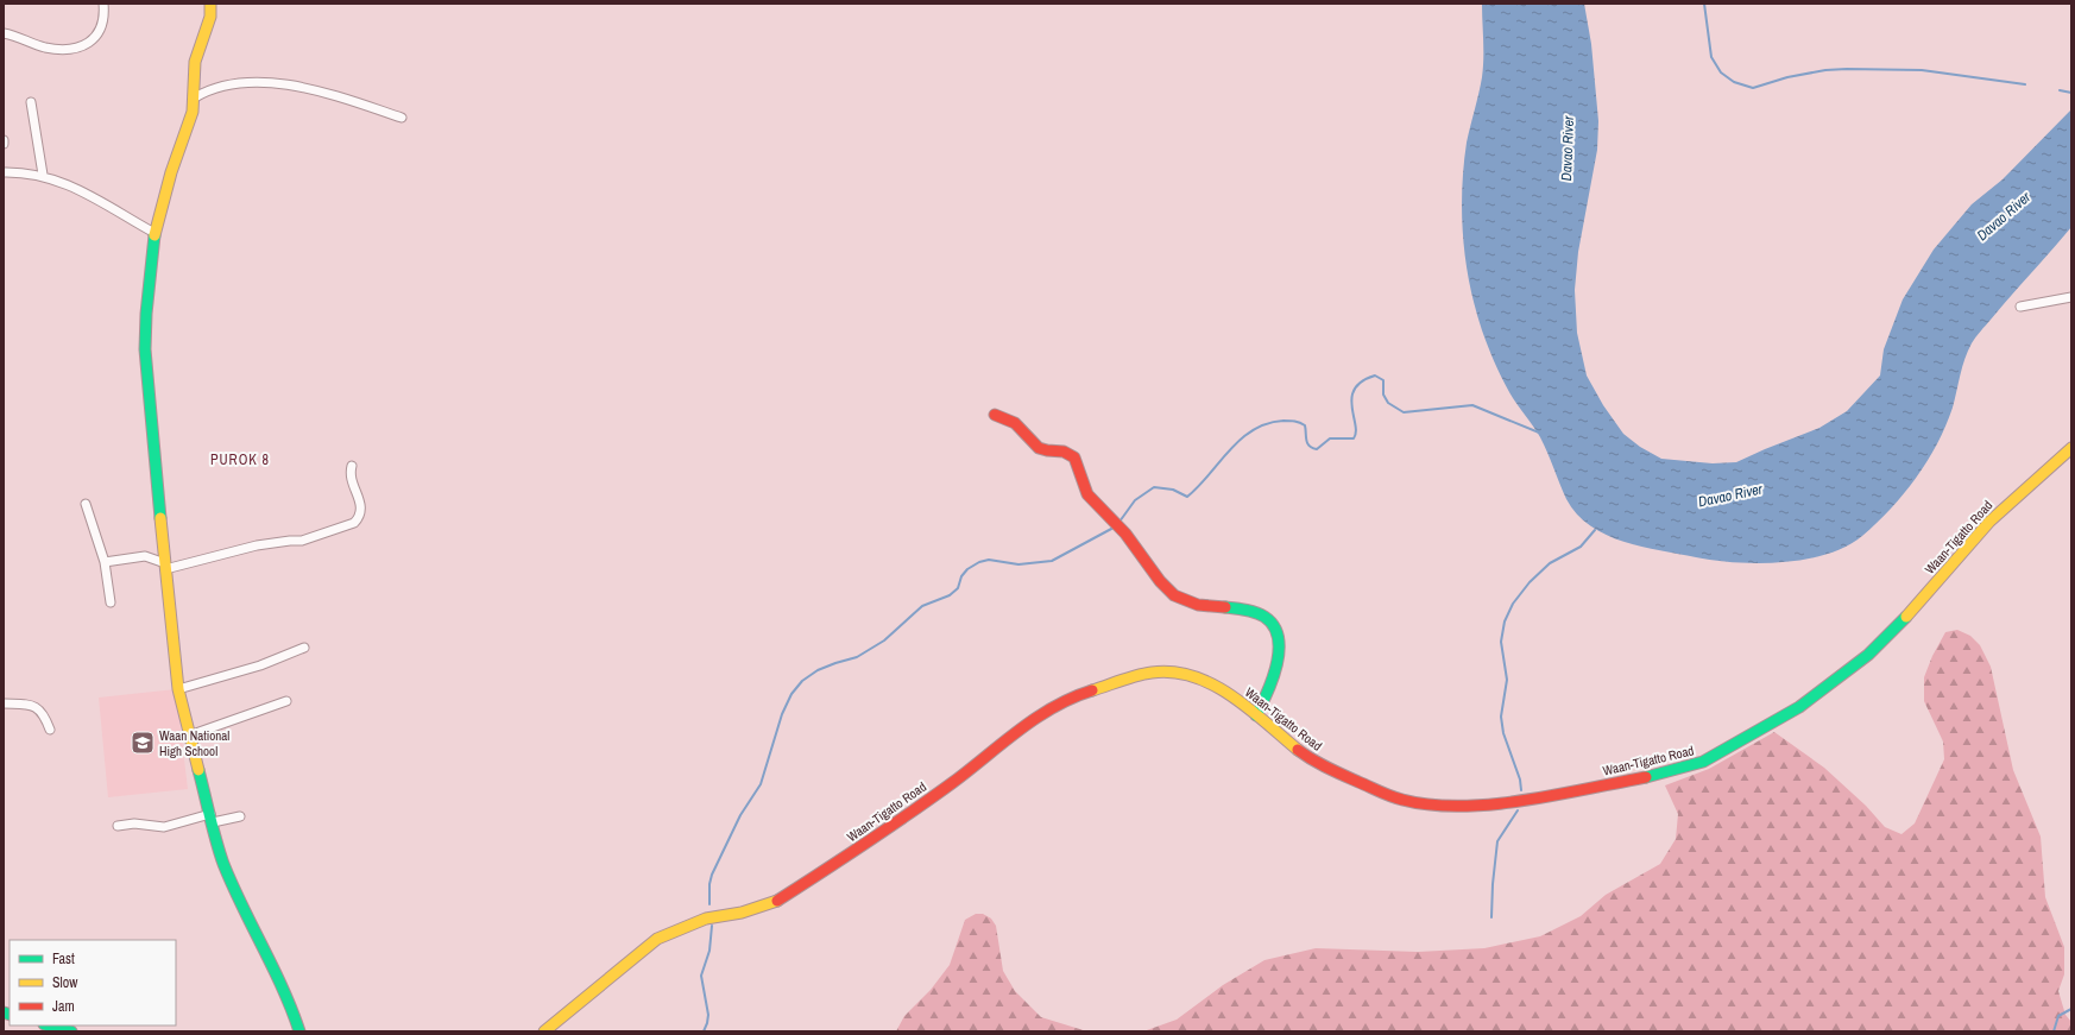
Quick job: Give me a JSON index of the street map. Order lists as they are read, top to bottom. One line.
{"streets":{"street":["Waan-Tigatto Road"]},"districts":["PUROK 8"],"water":["Davao River"],"places":{"school or university":["Waan National High School"]},"legend":["Fast","Slow","Jam"]}
